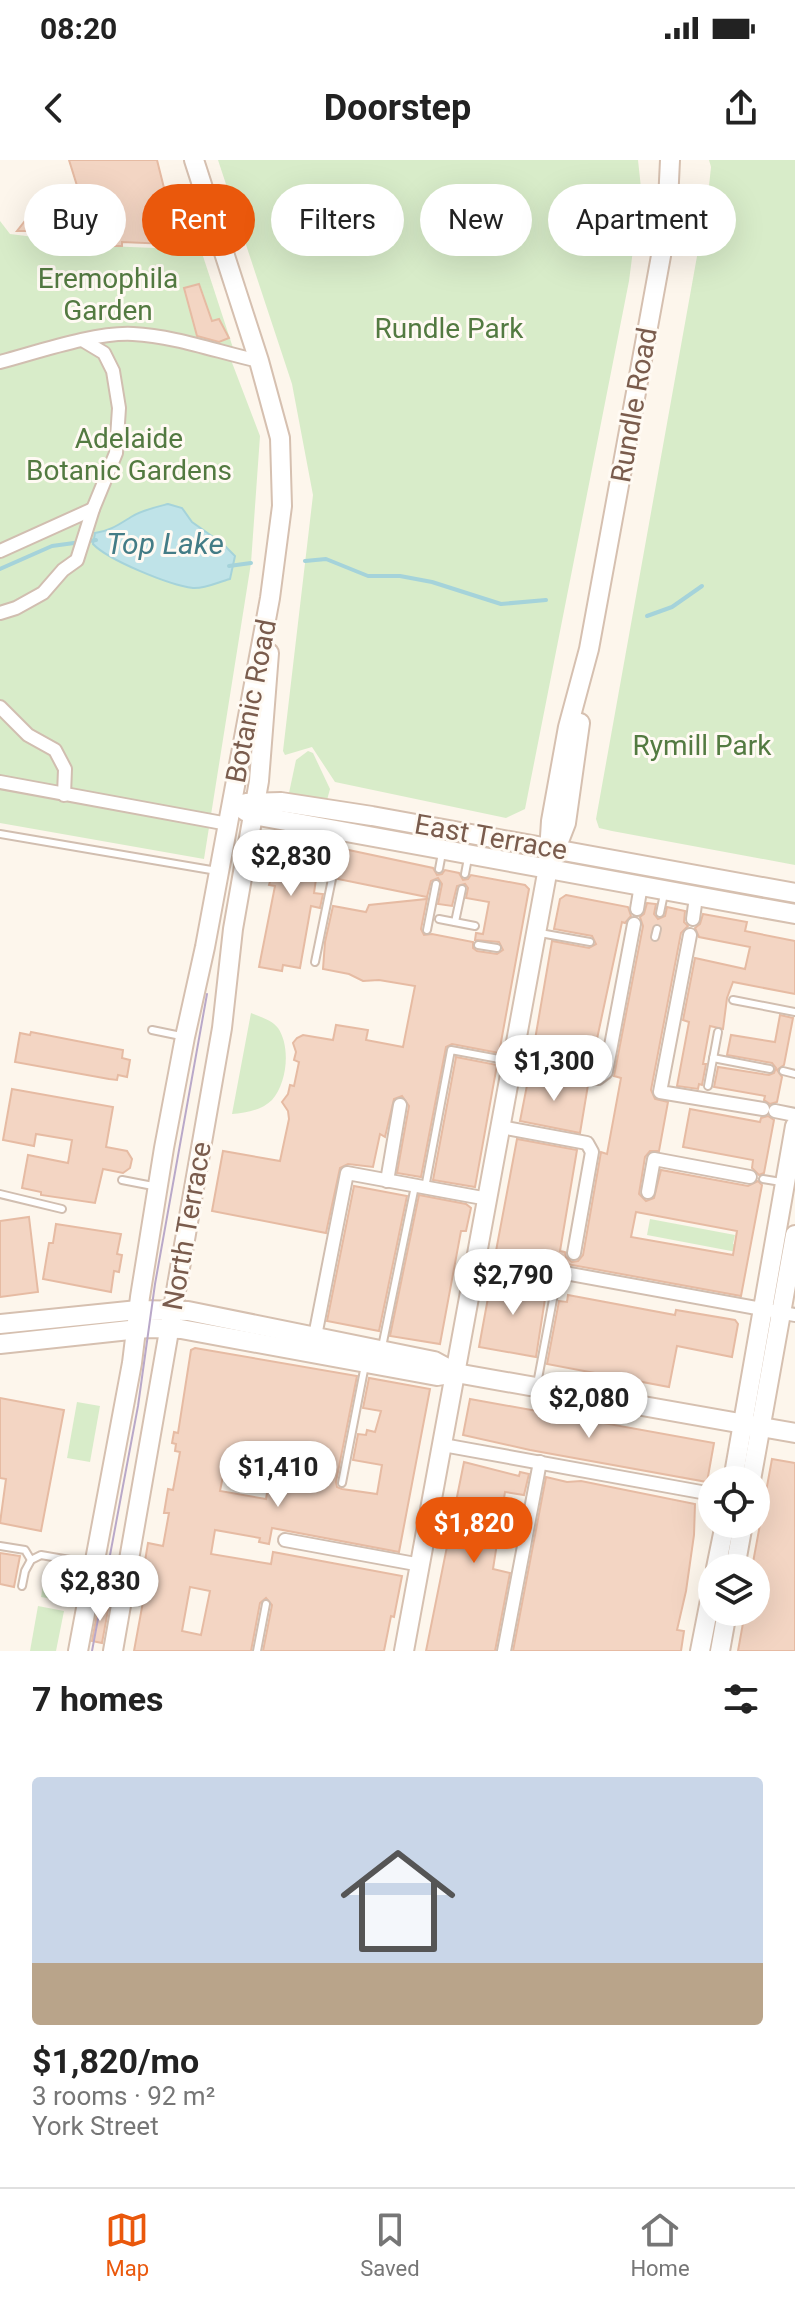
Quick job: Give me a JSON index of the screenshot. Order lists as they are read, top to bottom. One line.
{"streets":{"main road":["Rundle Road","Botanic Road","East Terrace","North Terrace"]},"crossings":[["Rundle Road","East Terrace"],["Botanic Road","East Terrace"],["Botanic Road","North Terrace"],["East Terrace","North Terrace"]],"water":["Top Lake"],"parks":["Eremophila Garden","Rundle Park","Adelaide Botanic Gardens","Rymill Park"],"page":{"status":"08:20","header":"Doorstep","chip":["Buy","Rent","Filters","New","Apartment"],"price":["$2,830","$1,300","$2,790","$2,080","$1,410","$1,820","$2,830"],"heading":"7 homes","list":[{"name":"$1,820/mo","note":"3 rooms · 92 m² · York Street"}],"tabs":["Map","Saved","Home"]}}
